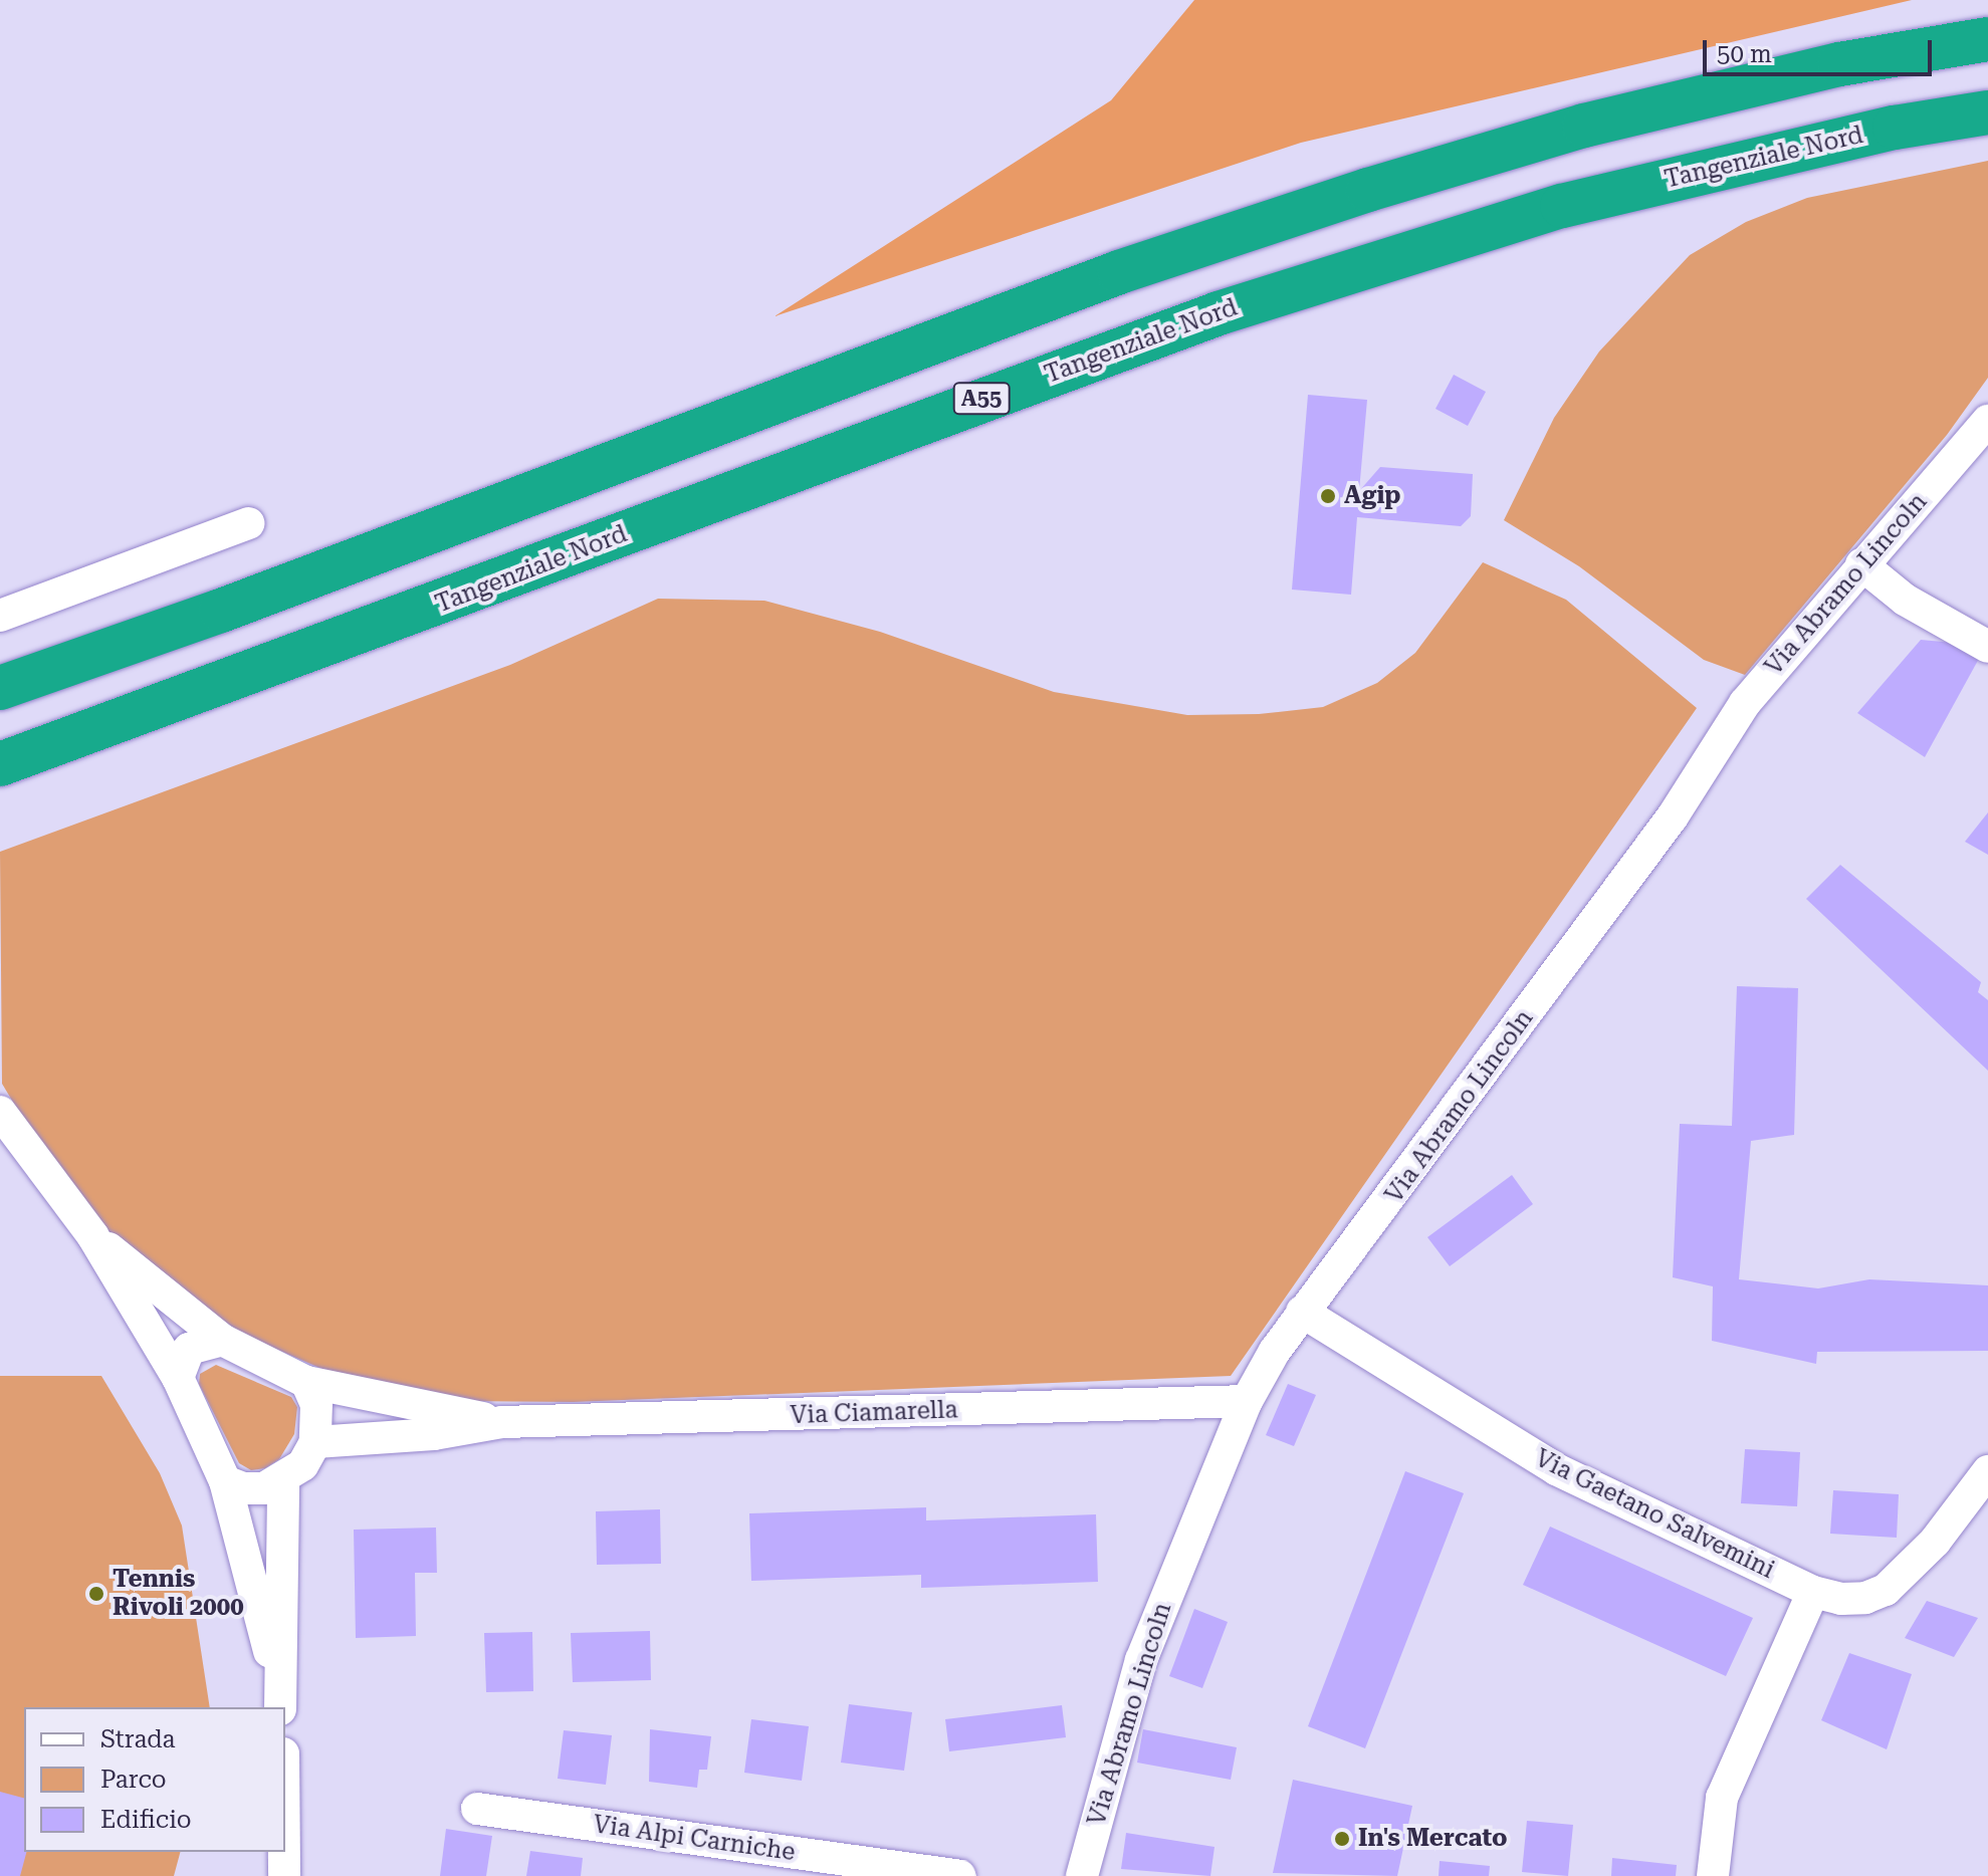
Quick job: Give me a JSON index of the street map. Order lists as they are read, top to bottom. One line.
{"streets":{"highway":["Tangenziale Nord","A55"],"street":["Via Abramo Lincoln","Via Ciamarella","Via Gaetano Salvemini","Via Alpi Carniche"]},"crossings":[["Via Abramo Lincoln","Via Ciamarella"],["Via Abramo Lincoln","Via Gaetano Salvemini"]],"places":["Agip","Tennis Rivoli 2000","In's Mercato"],"legend":["Strada","Parco","Edificio"],"scale_bar":"50 m"}
